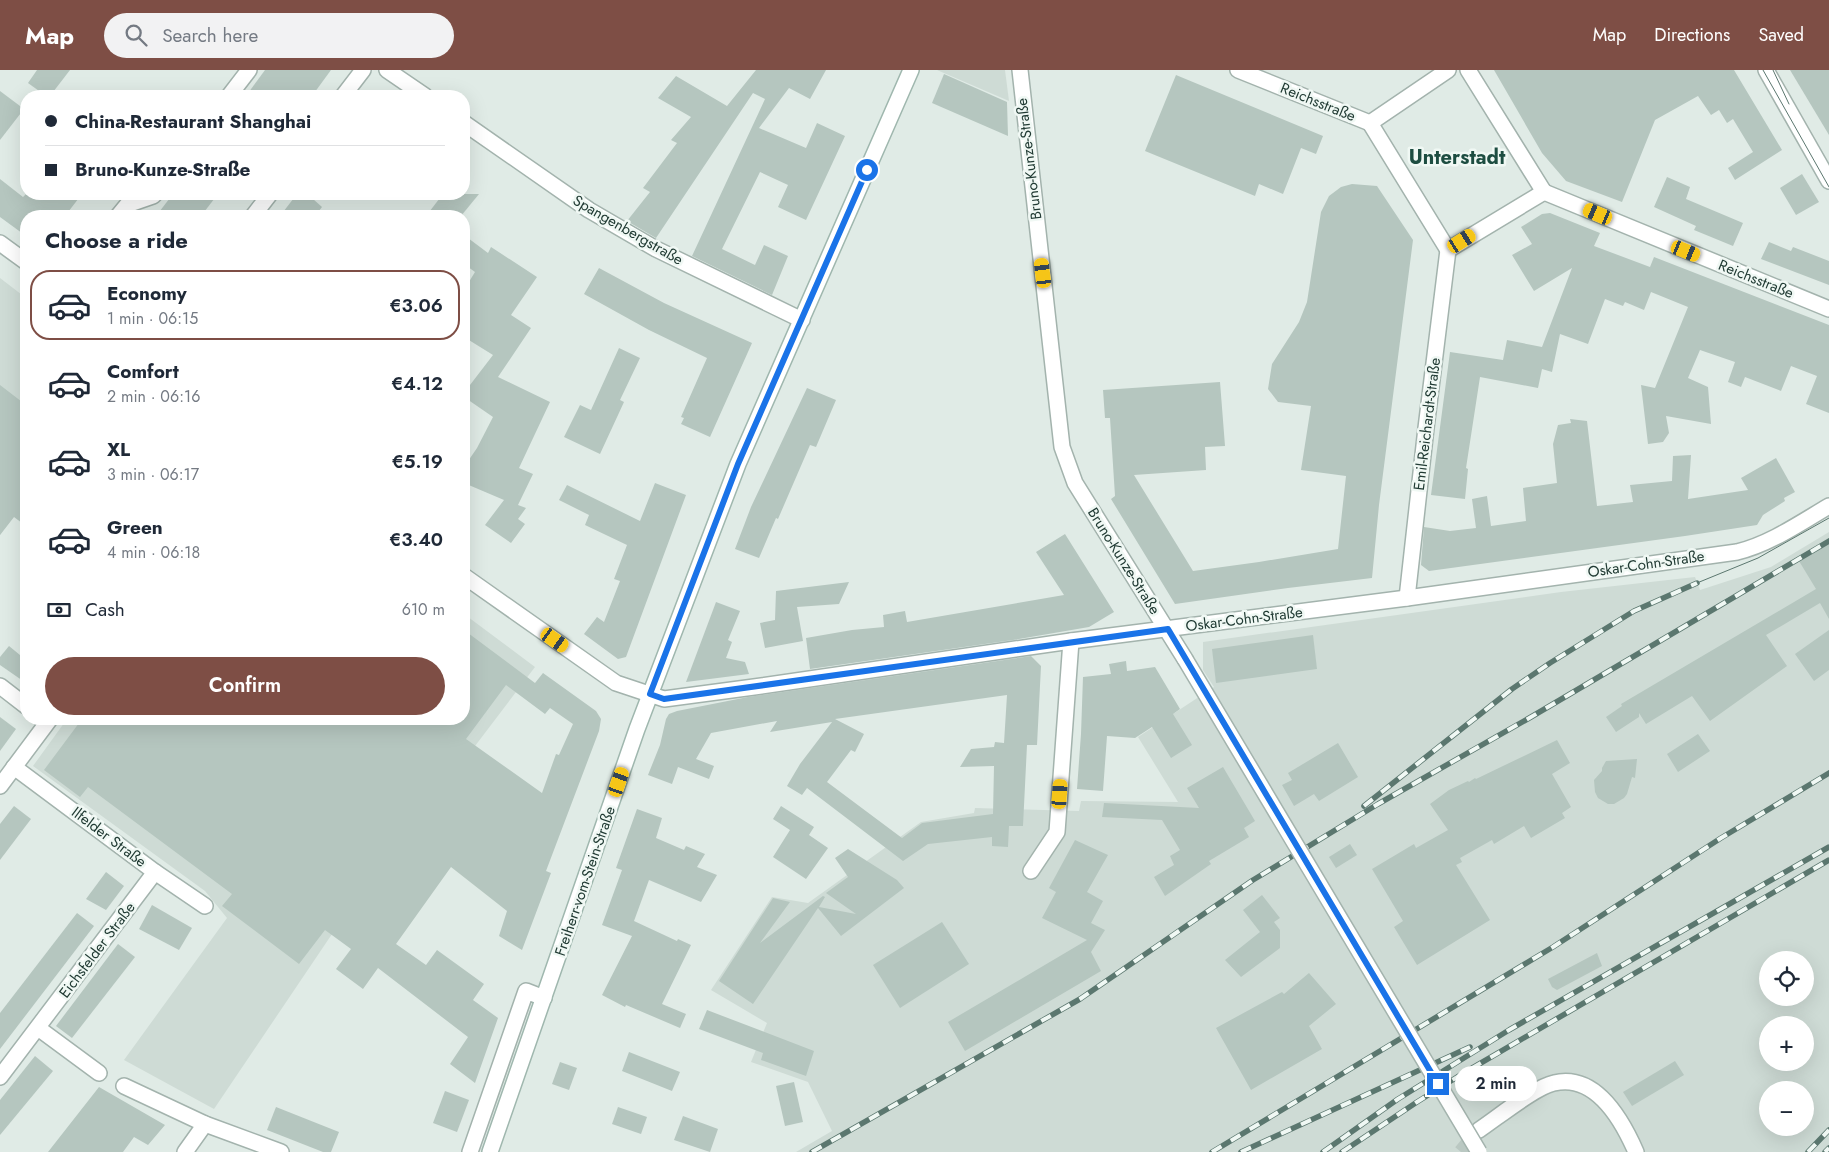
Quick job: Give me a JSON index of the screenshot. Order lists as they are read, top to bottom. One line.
{"streets":{"street":["Reichsstraße","Bruno-Kunze-Straße","Spangenbergstraße","Emil-Reichardt-Straße","Oskar-Cohn-Straße","Ilfelder Straße","Freiherr-vom-Stein-Straße","Eichsfelder Straße"]},"crossings":[["Bruno-Kunze-Straße","Oskar-Cohn-Straße"],["Spangenbergstraße","Freiherr-vom-Stein-Straße"],["Emil-Reichardt-Straße","Oskar-Cohn-Straße"],["Oskar-Cohn-Straße","Freiherr-vom-Stein-Straße"],["Ilfelder Straße","Eichsfelder Straße"]],"districts":["Unterstadt"],"page":{"header":"Map","search":"Search here","nav":["Map","Directions","Saved"],"banner":["China-Restaurant Shanghai","Bruno-Kunze-Straße"],"heading":"Choose a ride","list":[{"name":"Economy","note":"1 min · 06:15","value":"€3.06"},{"name":"Comfort","note":"2 min · 06:16","value":"€4.12"},{"name":"XL","note":"3 min · 06:17","value":"€5.19"},{"name":"Green","note":"4 min · 06:18","value":"€3.40"}],"pay":["Cash","610 m"],"buttons":"Confirm","map_buttons":["+","−"],"bubble":"2 min"}}
